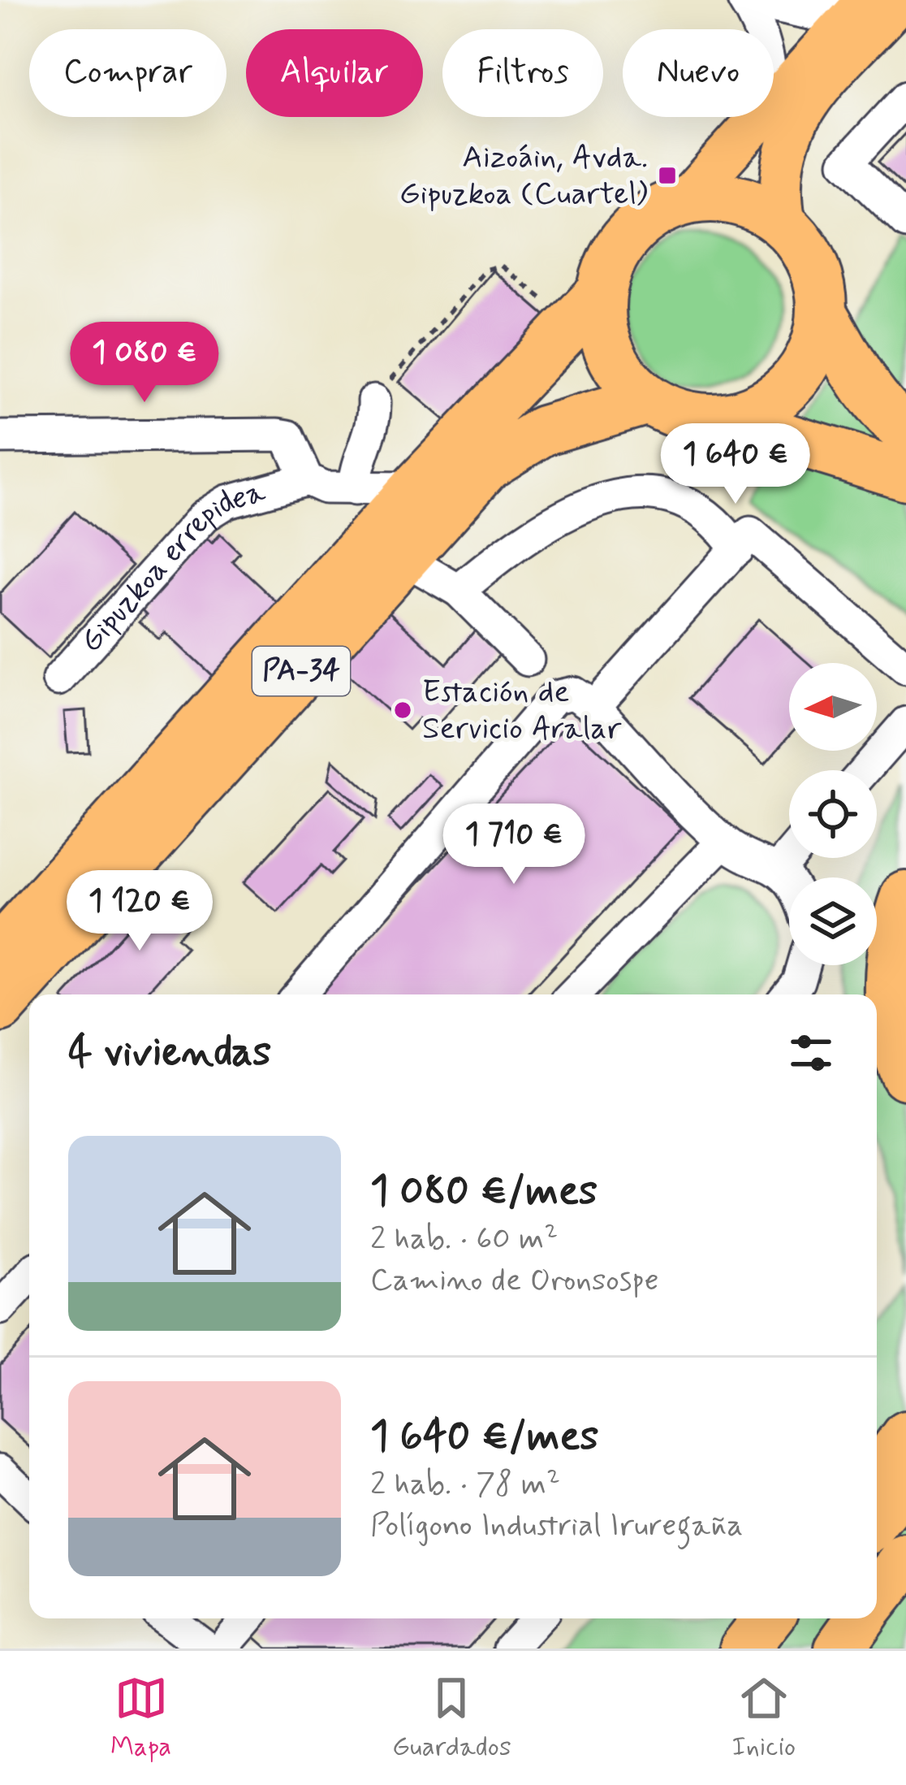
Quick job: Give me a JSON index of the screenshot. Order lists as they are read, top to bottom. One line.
{"streets":{"highway":["PA-34"],"street":["Gipuzkoa errepidea"]},"crossings":[["Gipuzkoa errepidea","PA-34"]],"places":{"transit":["Aizoáin, Avda. Gipuzkoa (Cuartel)"],"other":["Estación de Servicio Aralar"]},"north":"left","page":{"chip":["Comprar","Alquilar","Filtros","Nuevo"],"price":["1 080 €","1 640 €","1 710 €","1 120 €"],"heading":"4 viviendas","list":[{"name":"1 080 €/mes","note":"2 hab. · 60 m² · Camino de Oronsospe"},{"name":"1 640 €/mes","note":"2 hab. · 78 m² · Polígono Industrial Iruregaña"}],"tabs":["Mapa","Guardados","Inicio"]}}
